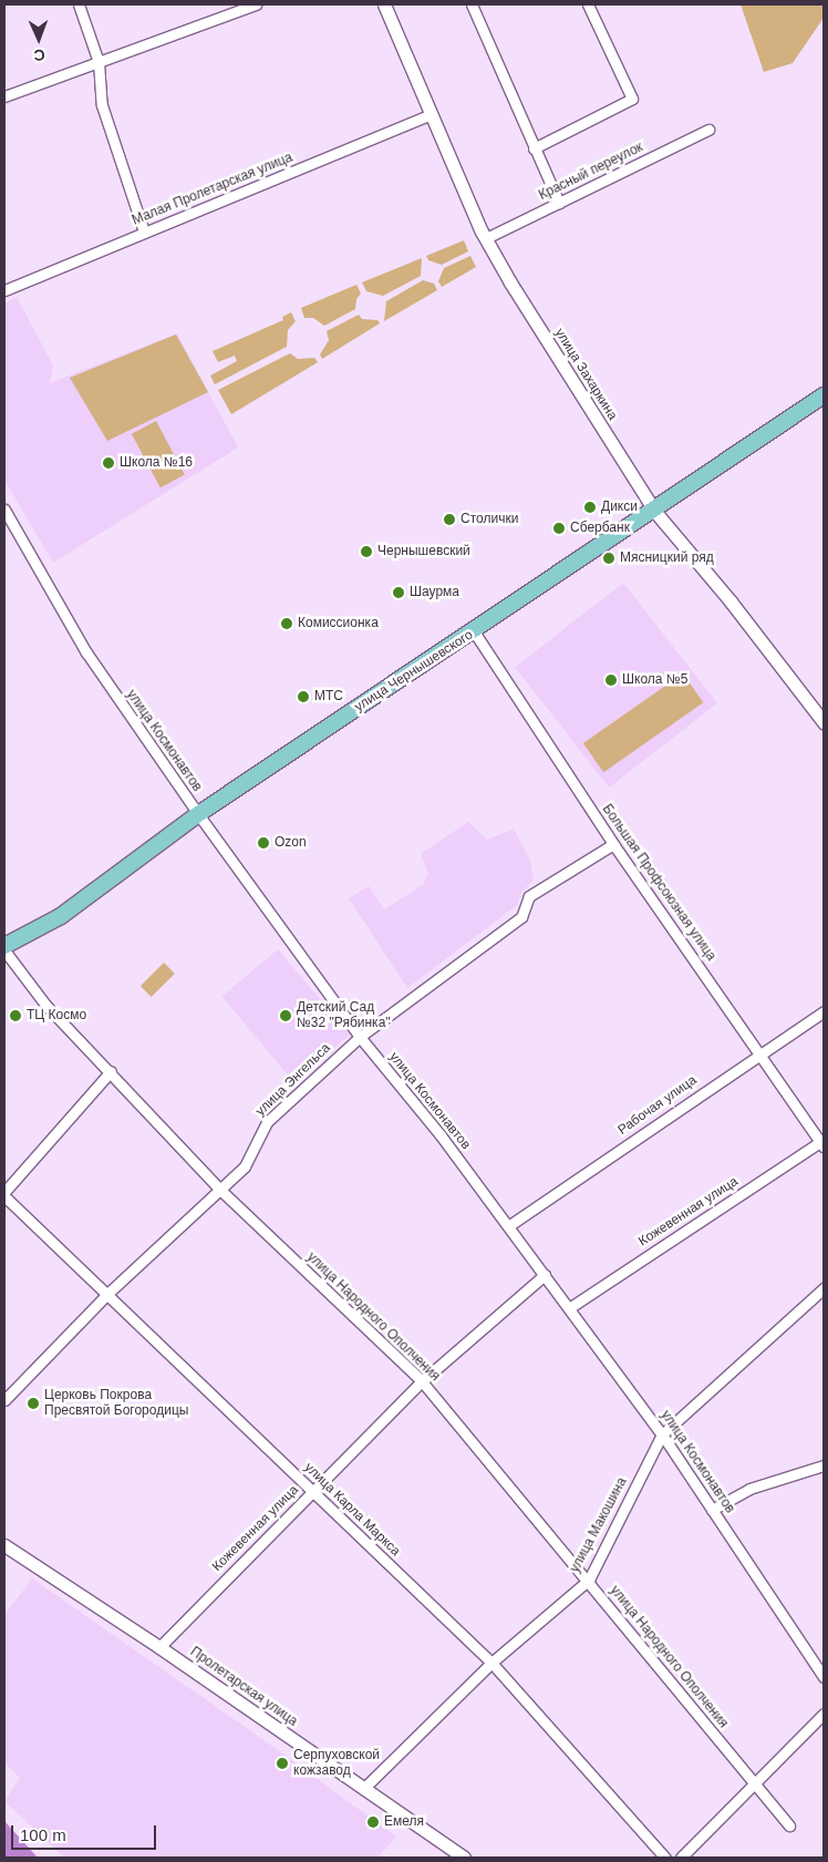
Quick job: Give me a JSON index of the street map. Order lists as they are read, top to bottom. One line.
{"streets":{"main road":["улица Чернышевского"],"street":["Красный переулок","Малая Пролетарская улица","улица Захаркина","улица Космонавтов","Большая Профсоюзная улица","улица Энгельса","Рабочая улица","Кожевенная улица","улица Народного Ополчения","улица Карла Маркса","улица Макошина","Пролетарская улица"]},"crossings":[["Красный переулок","улица Захаркина"],["Малая Пролетарская улица","улица Захаркина"],["улица Захаркина","улица Чернышевского"],["улица Чернышевского","улица Космонавтов"],["улица Чернышевского","Большая Профсоюзная улица"],["улица Космонавтов","улица Энгельса"],["улица Космонавтов","Рабочая улица"],["улица Космонавтов","Кожевенная улица"],["улица Космонавтов","улица Макошина"],["Большая Профсоюзная улица","улица Энгельса"],["Большая Профсоюзная улица","Рабочая улица"],["Большая Профсоюзная улица","Кожевенная улица"],["улица Энгельса","улица Народного Ополчения"],["улица Энгельса","улица Карла Маркса"],["Кожевенная улица","улица Народного Ополчения"],["Кожевенная улица","улица Карла Маркса"],["Кожевенная улица","Пролетарская улица"],["улица Народного Ополчения","улица Макошина"],["улица Карла Маркса","улица Макошина"],["улица Макошина","Пролетарская улица"]],"places":["Школа №16","Дикси","Столички","Сбербанк","Чернышевский","Мясницкий ряд","Шаурма","Комиссионка","Школа №5","МТС","Ozon","ТЦ Космо","Детский Сад №32 \"Рябинка\"","Церковь Покрова Пресвятой Богородицы","Серпуховской кожзавод","Емеля"],"scale_bar":"100 m","north":"bottom"}
